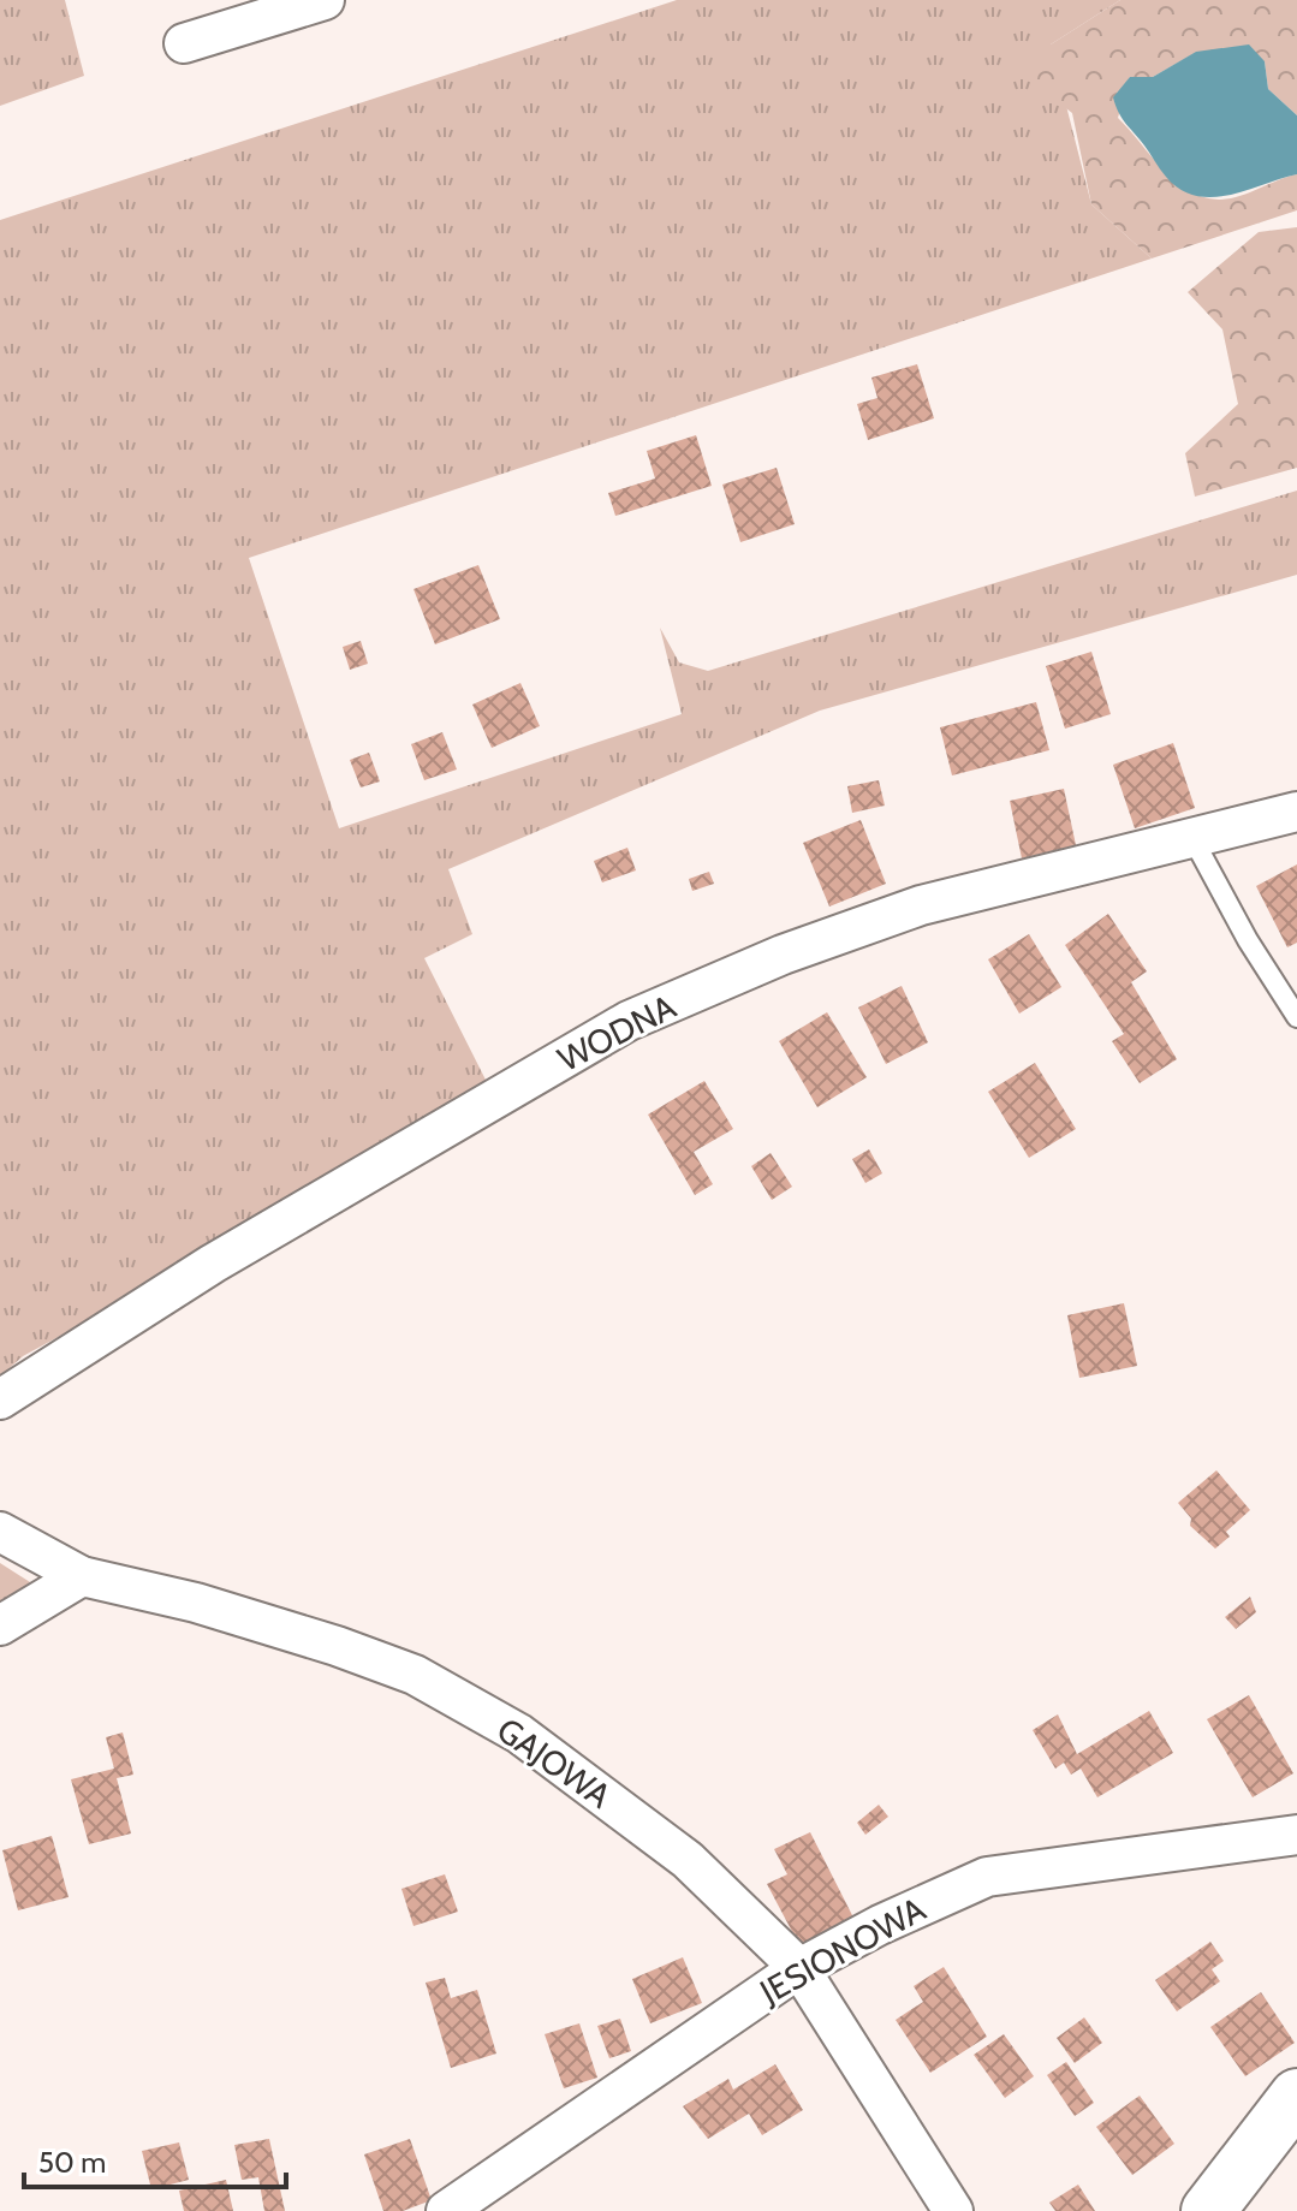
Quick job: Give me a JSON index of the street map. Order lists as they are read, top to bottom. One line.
{"streets":{"street":["WODNA","GAJOWA","JESIONOWA"]},"crossings":[["GAJOWA","JESIONOWA"]],"scale_bar":"50 m"}
